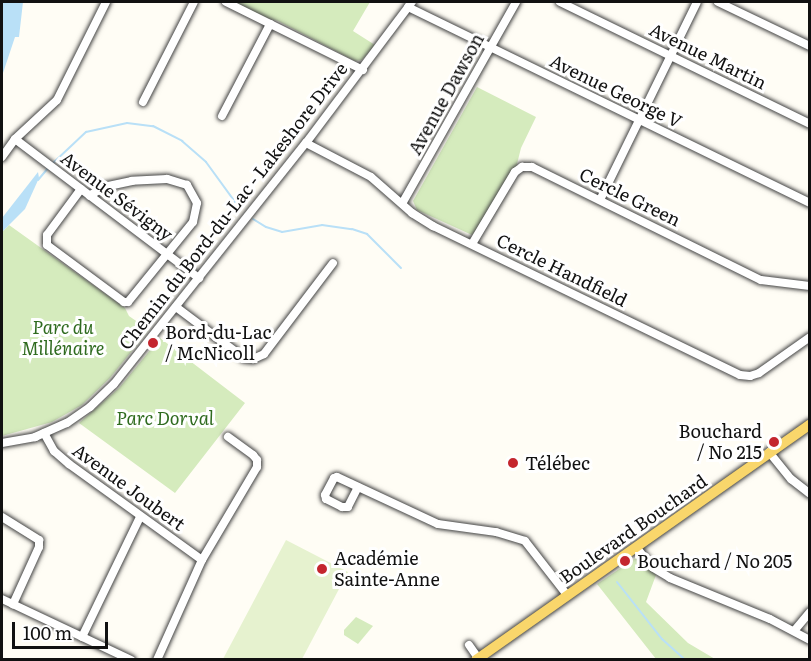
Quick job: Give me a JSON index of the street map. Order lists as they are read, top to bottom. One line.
{"streets":{"main road":["Boulevard Bouchard"],"street":["Avenue Martin","Avenue George V","Avenue Dawson","Avenue Sévigny","Cercle Green","Chemin du Bord-du-Lac - Lakeshore Drive","Cercle Handfield","Avenue Joubert"]},"crossings":[["Avenue George V","Avenue Dawson"],["Avenue George V","Chemin du Bord-du-Lac - Lakeshore Drive"],["Avenue Dawson","Cercle Handfield"],["Avenue Sévigny","Chemin du Bord-du-Lac - Lakeshore Drive"],["Cercle Green","Cercle Handfield"],["Chemin du Bord-du-Lac - Lakeshore Drive","Cercle Handfield"],["Chemin du Bord-du-Lac - Lakeshore Drive","Avenue Joubert"]],"parks":["Parc du Millénaire","Parc Dorval"],"places":["Bord-du-Lac / McNicoll","Bouchard / No 215","Télébec","Bouchard / No 205","Académie Sainte-Anne"],"scale_bar":"100 m"}
